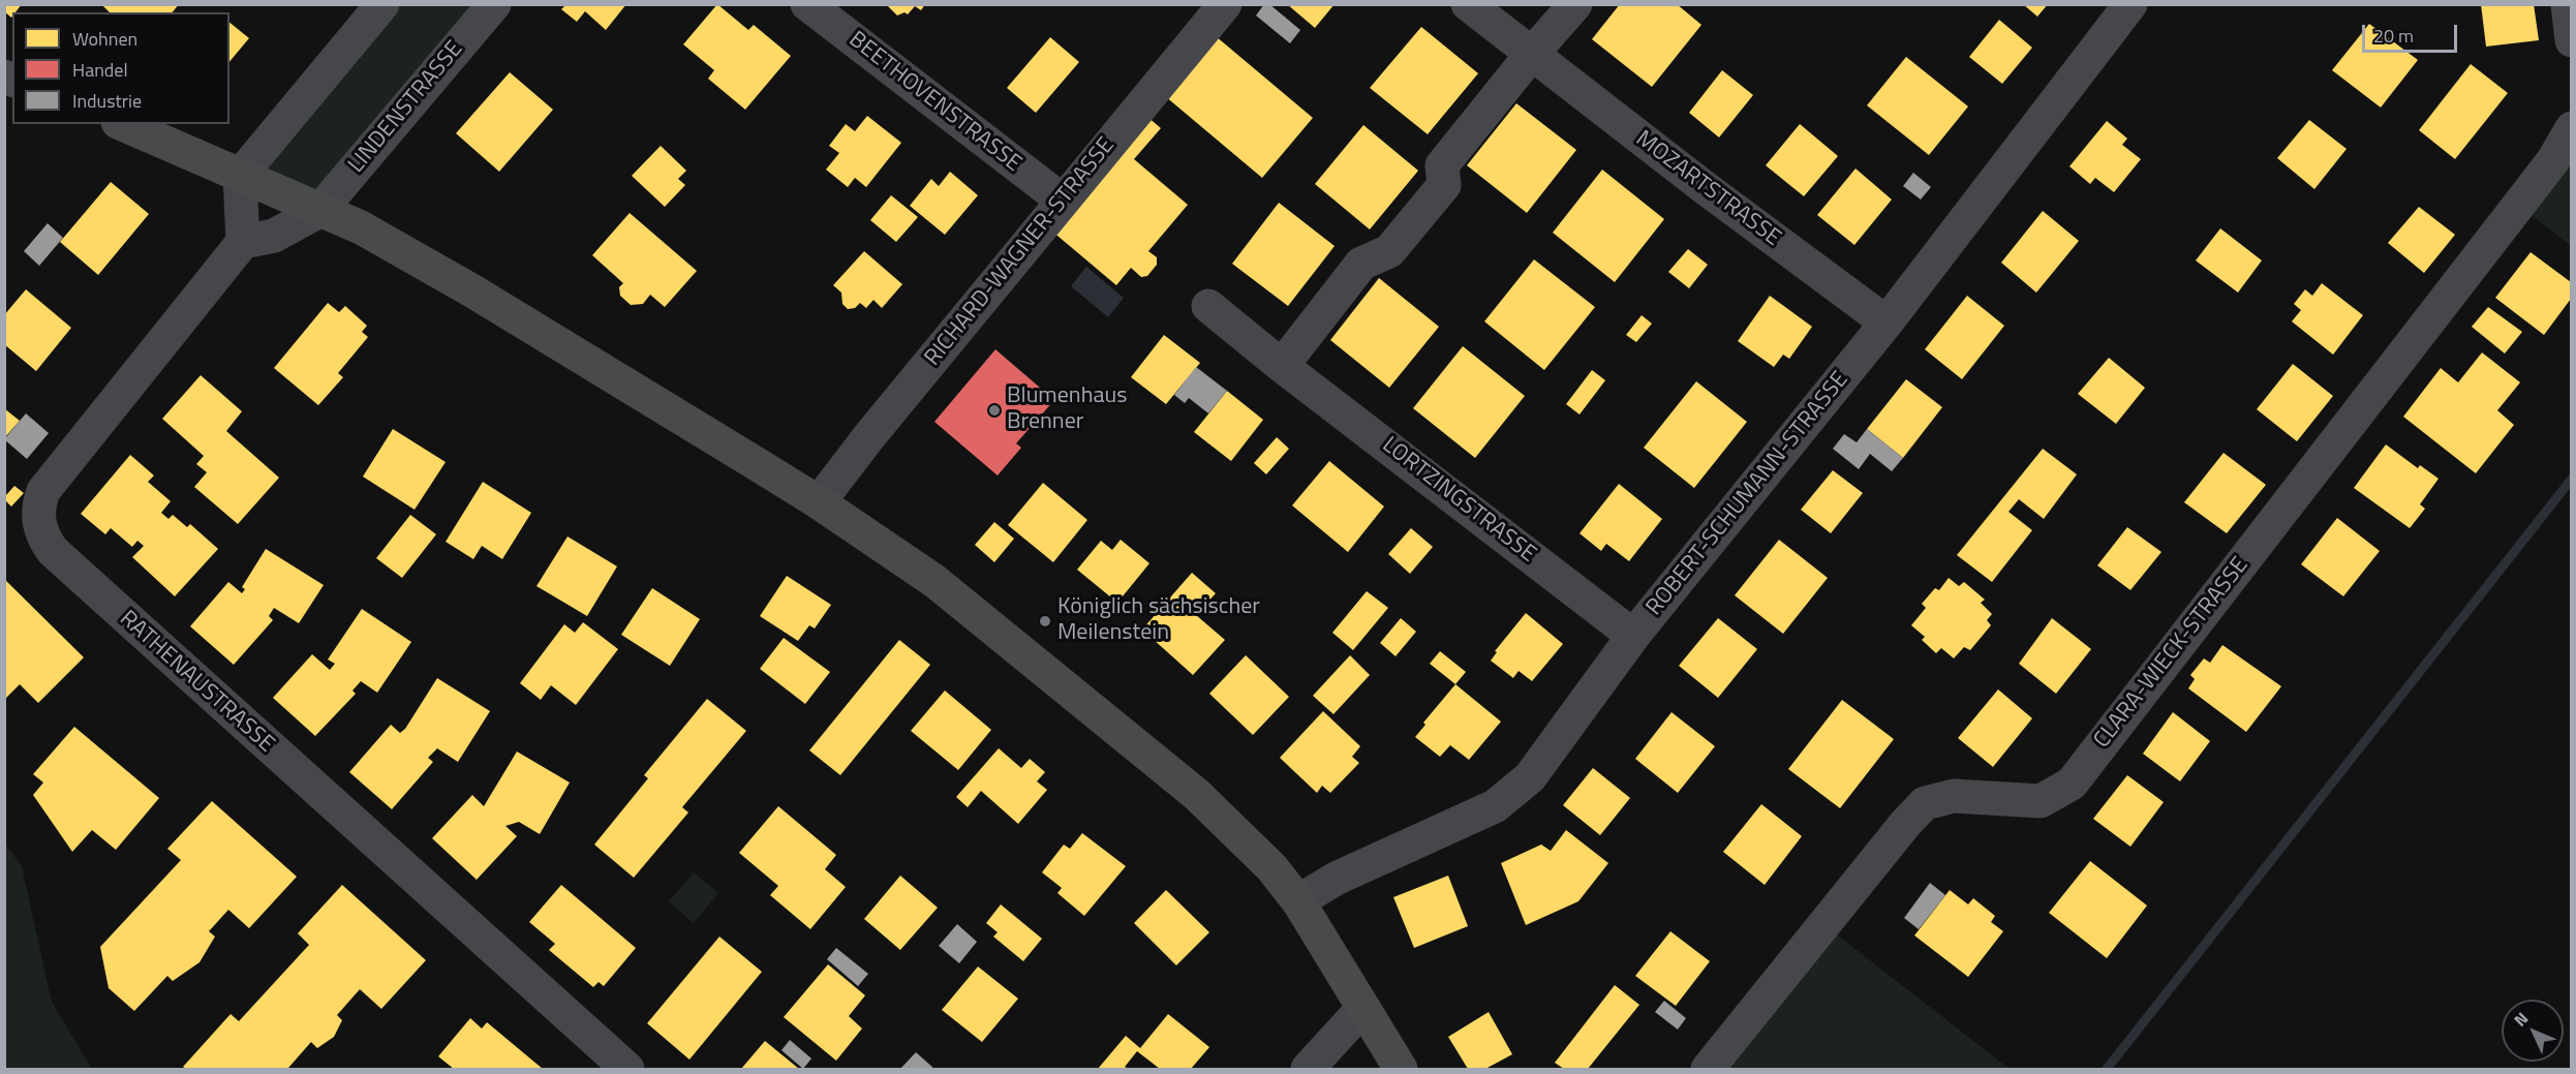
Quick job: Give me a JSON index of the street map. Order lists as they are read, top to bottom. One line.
{"streets":{"street":["BEETHOVENSTRASSE","LINDENSTRASSE","MOZARTSTRASSE","RICHARD-WAGNER-STRASSE","ROBERT-SCHUMANN-STRASSE","LORTZINGSTRASSE","CLARA-WIECK-STRASSE","RATHENAUSTRASSE"]},"crossings":[["BEETHOVENSTRASSE","RICHARD-WAGNER-STRASSE"],["MOZARTSTRASSE","ROBERT-SCHUMANN-STRASSE"],["ROBERT-SCHUMANN-STRASSE","LORTZINGSTRASSE"]],"places":["Blumenhaus Brenner","Königlich sächsischer Meilenstein"],"legend":["Wohnen","Handel","Industrie"],"scale_bar":"20 m","north":"top left"}
